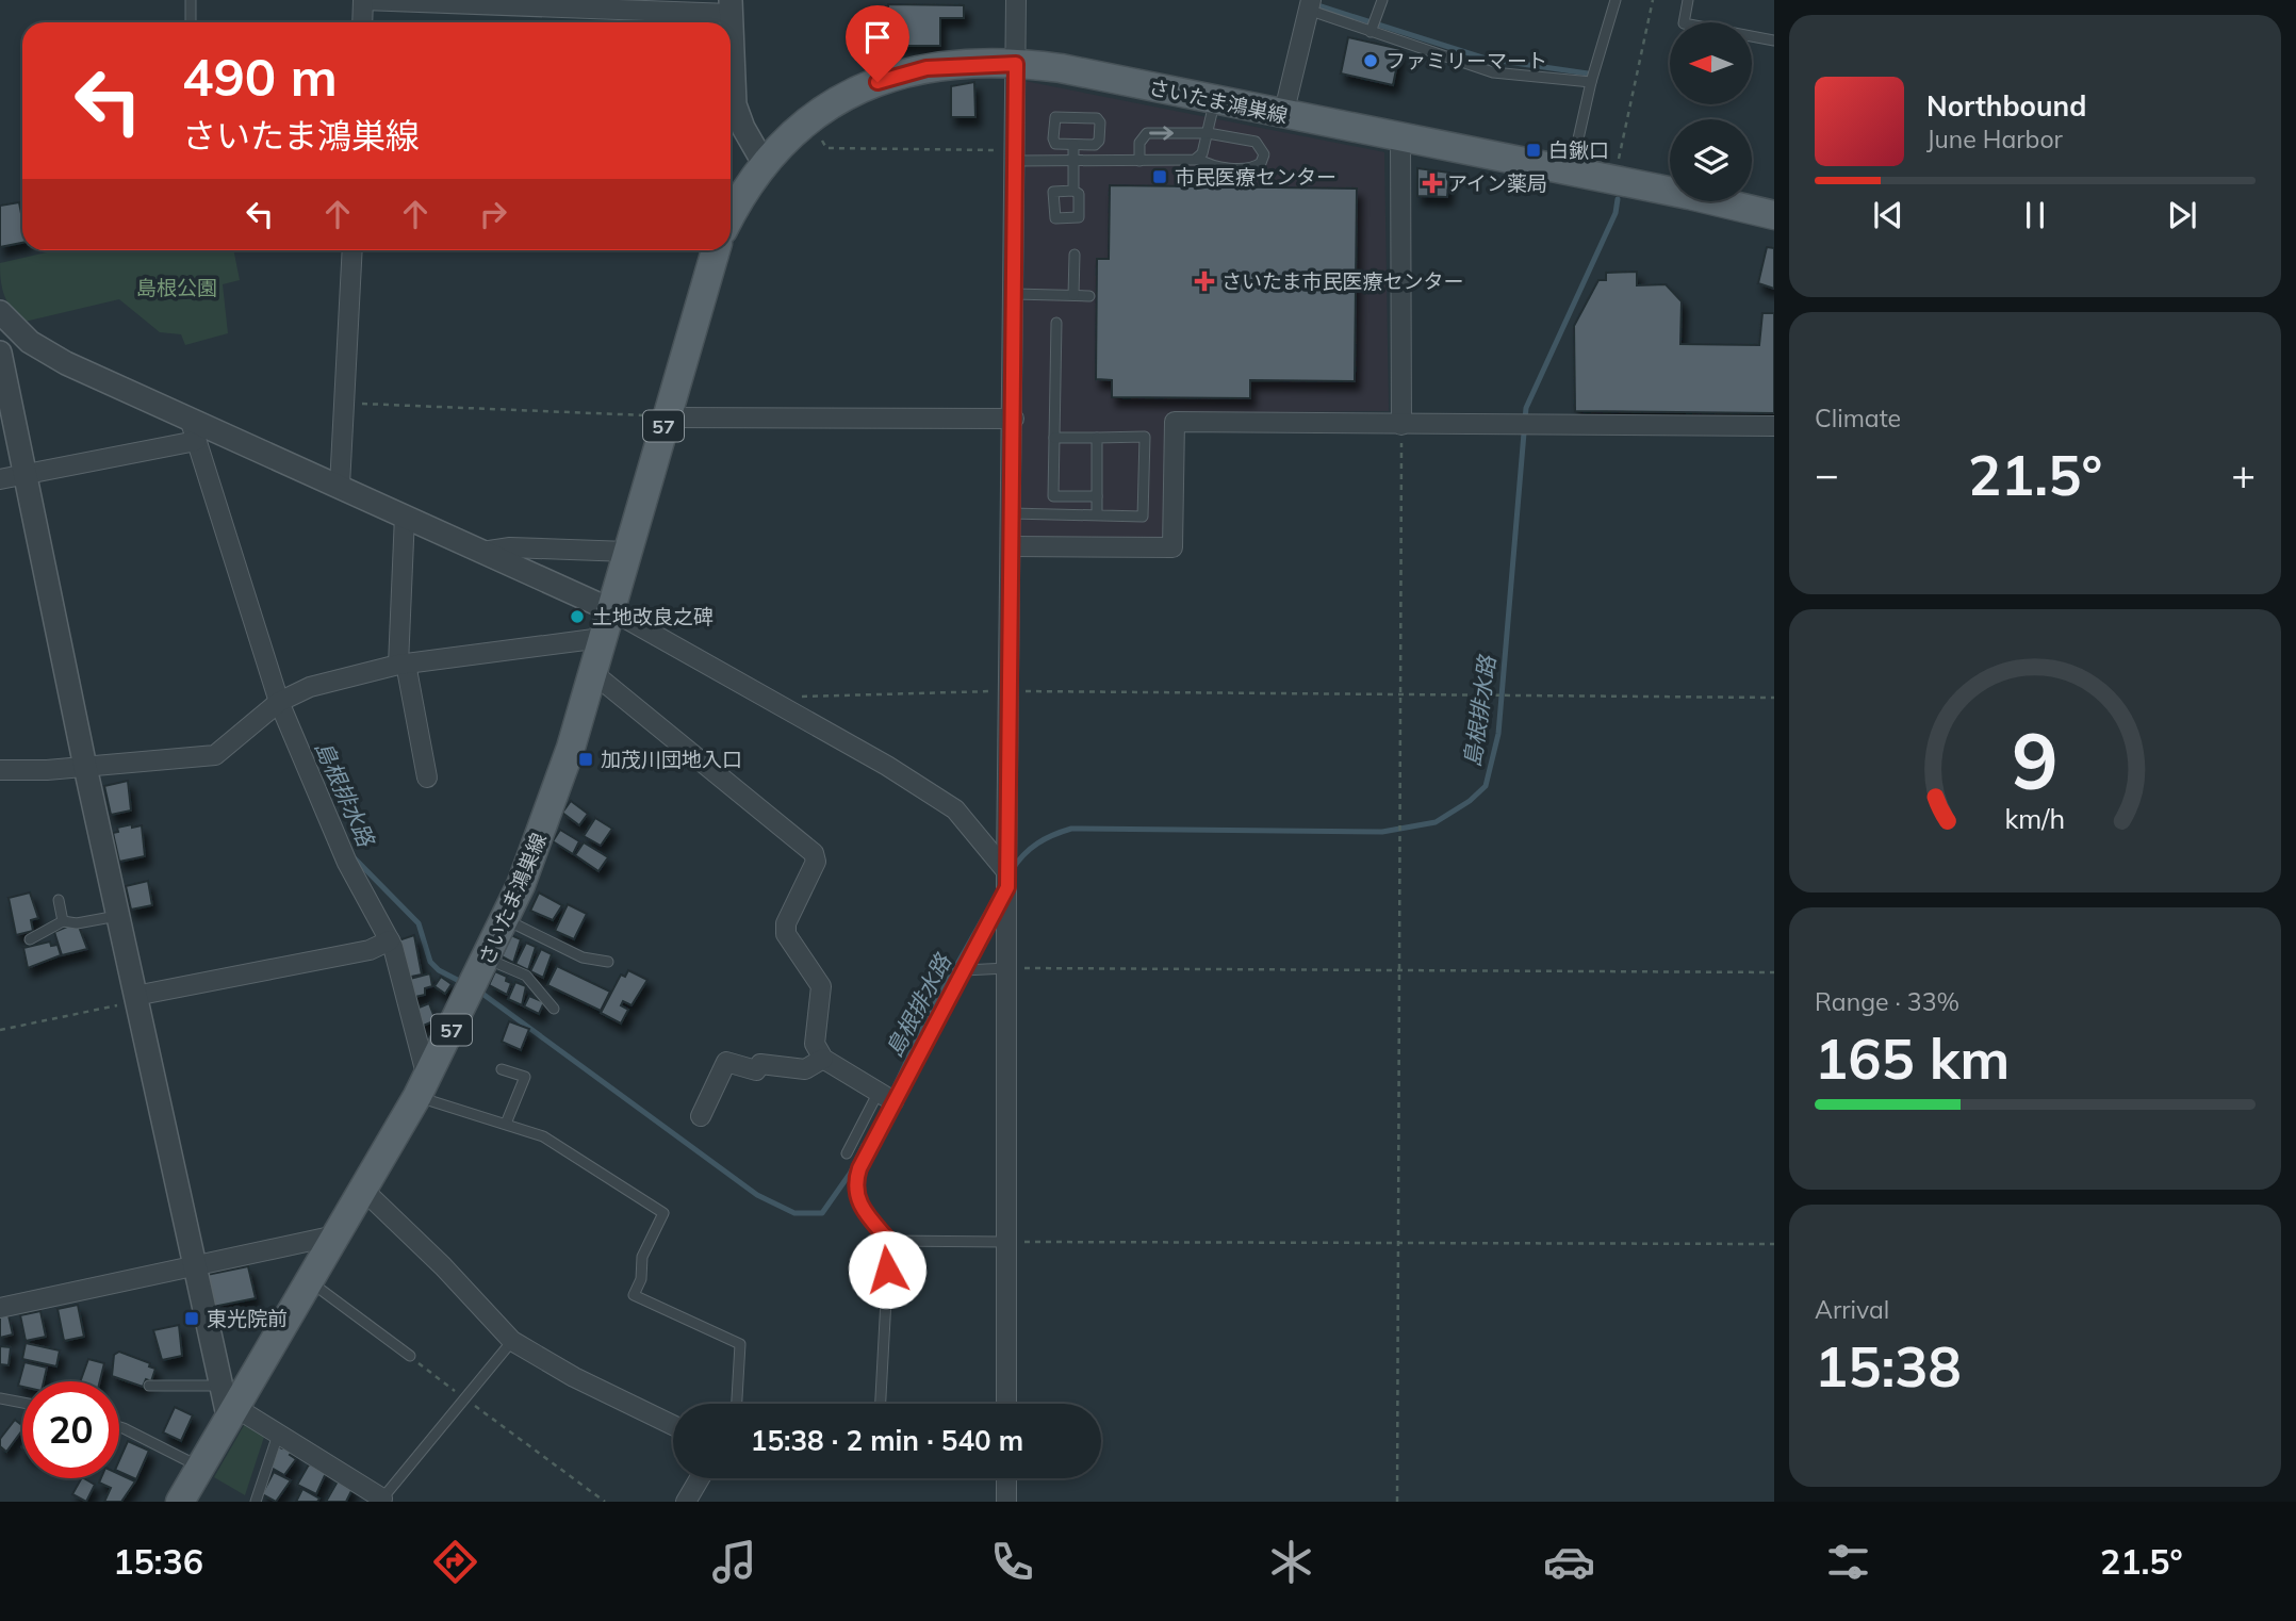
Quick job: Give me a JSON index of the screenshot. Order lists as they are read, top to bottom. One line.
{"streets":{"main road":["さいたま鴻巣線","57"]},"water":["島根排水路"],"parks":["島根公園"],"places":{"other":["ファミリーマート","土地改良之碑"],"transit":["白鍬口","市民医療センター","加茂川団地入口","東光院前"],"health":["アイン薬局","さいたま市民医療センター"]},"north":"left","page":{"turn":["490 m","さいたま鴻巣線"],"song":["Northbound","June Harbor"],"tile":["Climate",["Range · 33%","165 km"],["Arrival","15:38"]],"heat":["−","21.5°","+"],"limit":"20","trip":"15:38 · 2 min · 540 m","tabs":["15:36","21.5°"],"gauge":["9","km/h"]}}
